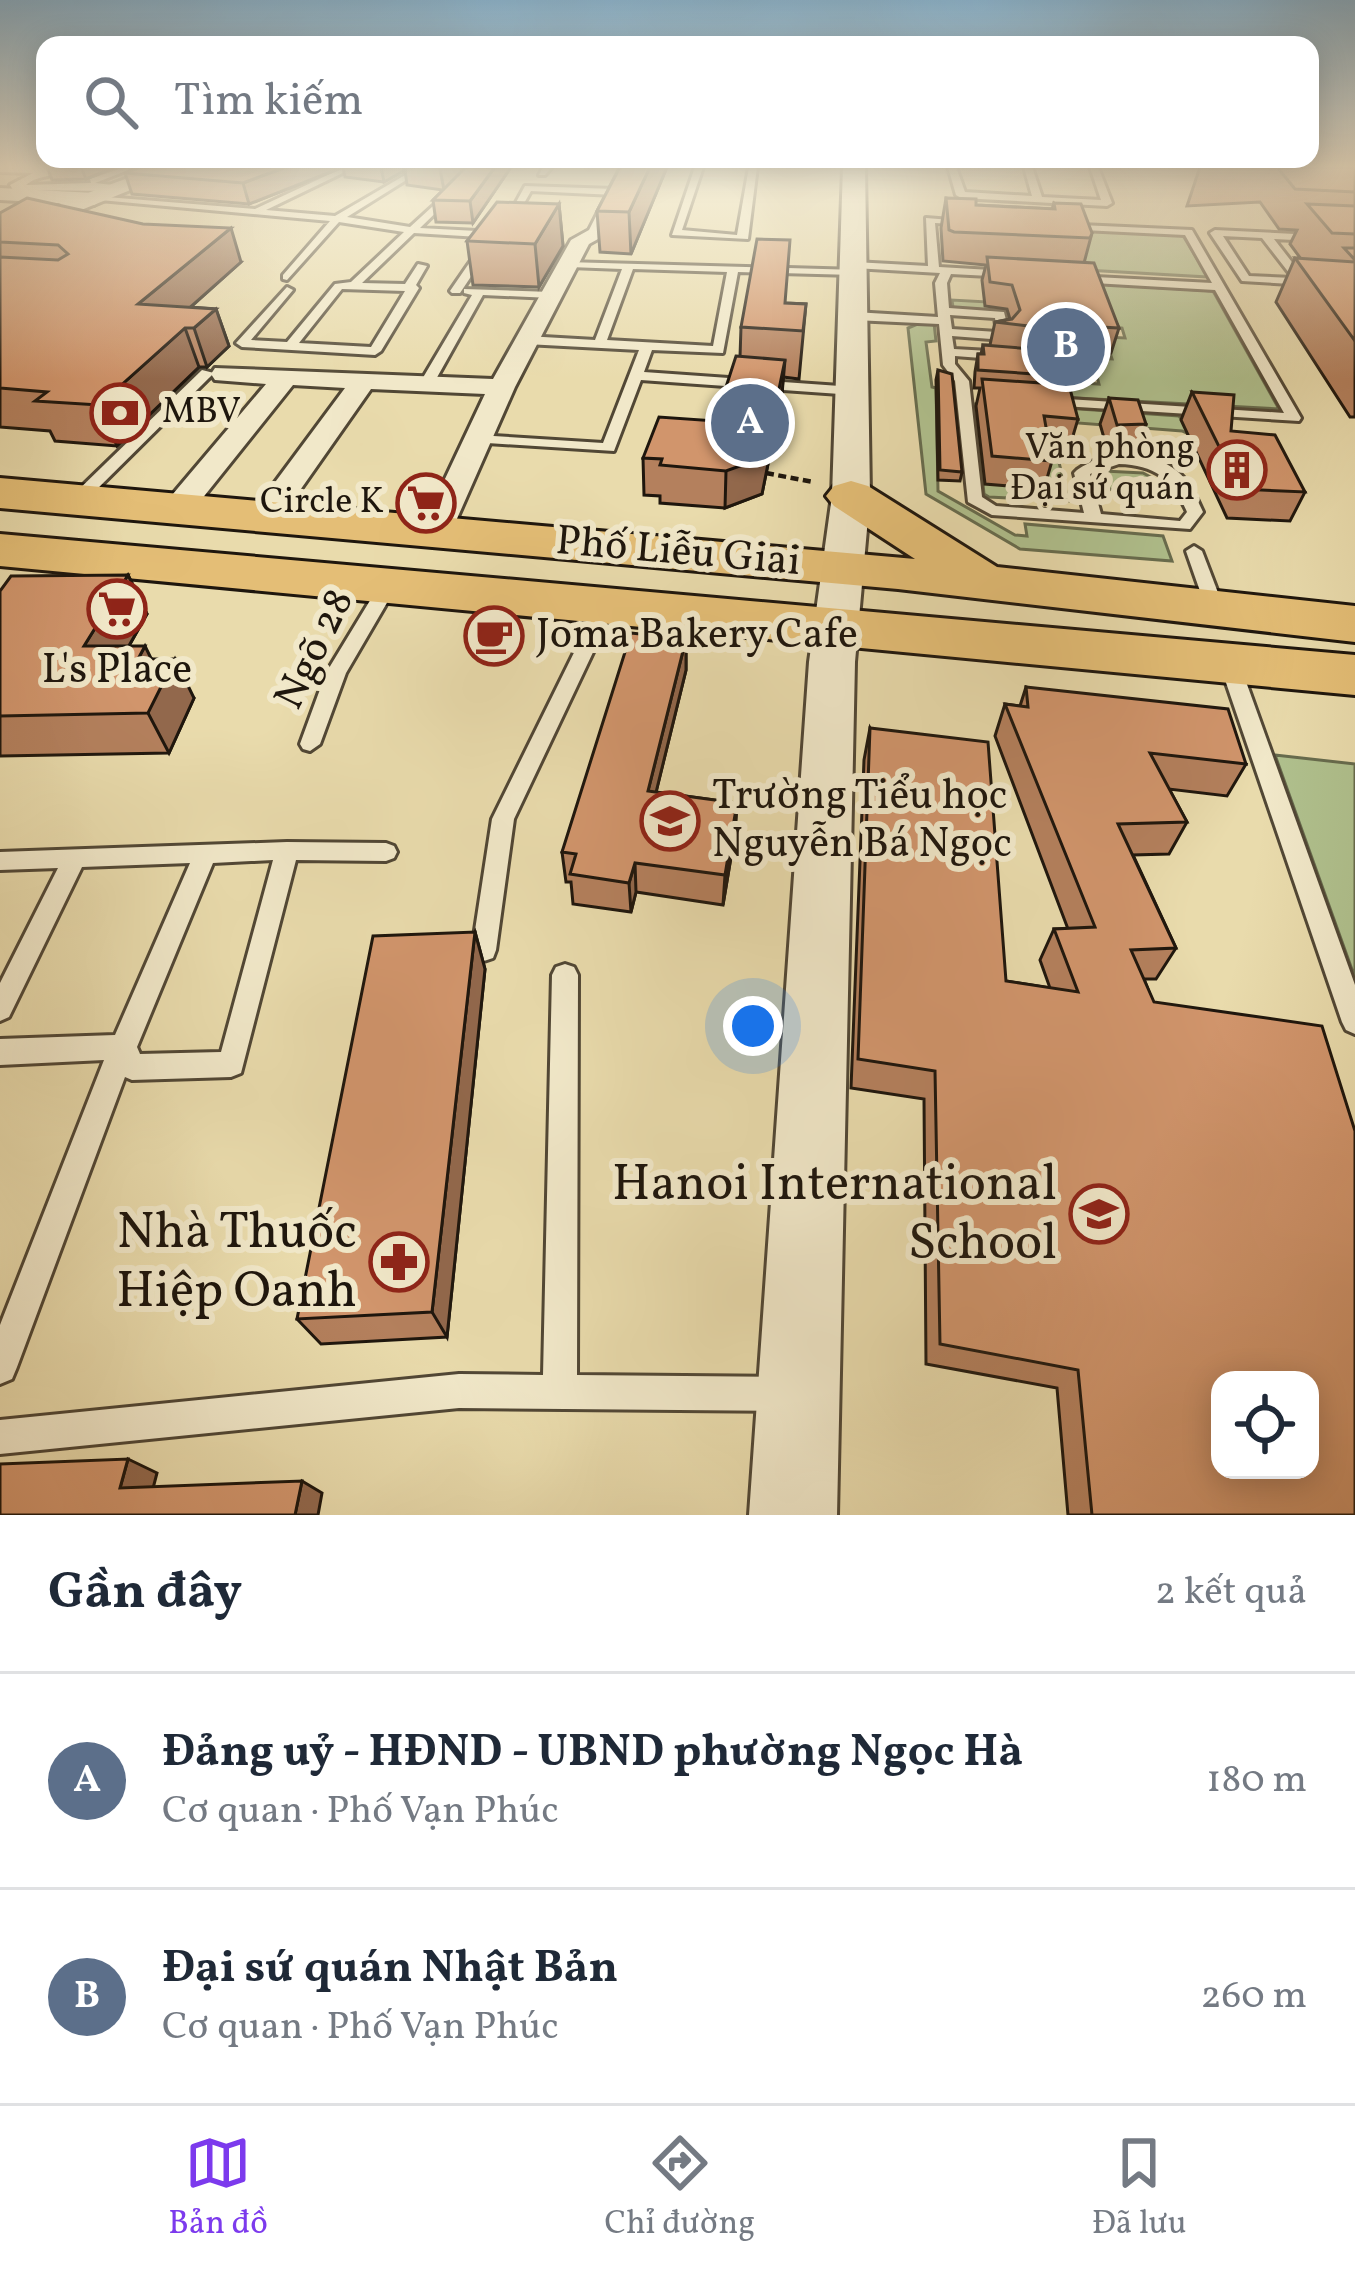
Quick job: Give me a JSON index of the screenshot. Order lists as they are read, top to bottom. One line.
{"streets":{"main road":["Phố Liễu Giai"],"lane":["Ngõ 28"]},"crossings":[["Phố Liễu Giai","Ngõ 28"]],"places":{"bank":["MBV"],"building":["Văn phòng Đại sứ quán"],"supermarket":["Circle K","L's Place"],"cafe":["Joma Bakery Cafe"],"school or university":["Trường Tiểu học Nguyễn Bá Ngọc","Hanoi International School"],"pharmacy":["Nhà Thuốc Hiệp Oanh"]},"page":{"search":"Tìm kiếm","pins":["B","A"],"heading":["Gần đây","2 kết quả"],"list":[{"mark":"A","name":"Đảng uỷ - HĐND - UBND phường Ngọc Hà","note":"Cơ quan · Phố Vạn Phúc","value":"180 m"},{"mark":"B","name":"Đại sứ quán Nhật Bản","note":"Cơ quan · Phố Vạn Phúc","value":"260 m"}],"nav":["Bản đồ","Chỉ đường","Đã lưu"]}}
